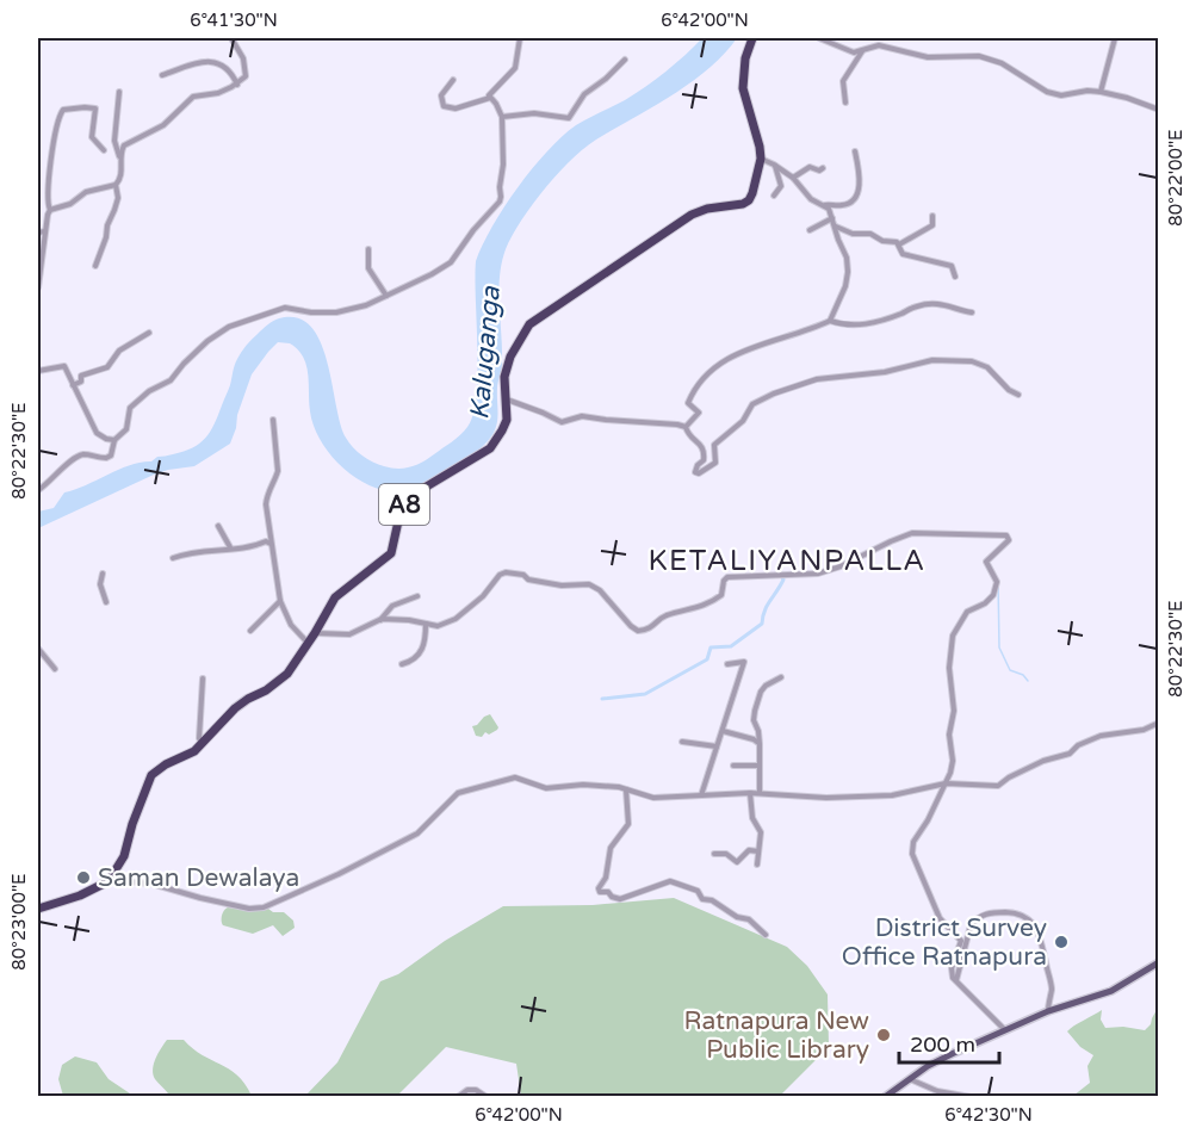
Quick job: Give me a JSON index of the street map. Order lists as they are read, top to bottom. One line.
{"streets":{"highway":["A8"]},"districts":["KETALIYANPALLA"],"water":["Kaluganga"],"places":["Saman Dewalaya","District Survey Office Ratnapura","Ratnapura New Public Library"],"scale_bar":"200 m","coordinates":["6°41'30\"N","6°42'00\"N","80°22'00\"E","80°22'30\"E","80°23'00\"E","6°42'30\"N"]}
